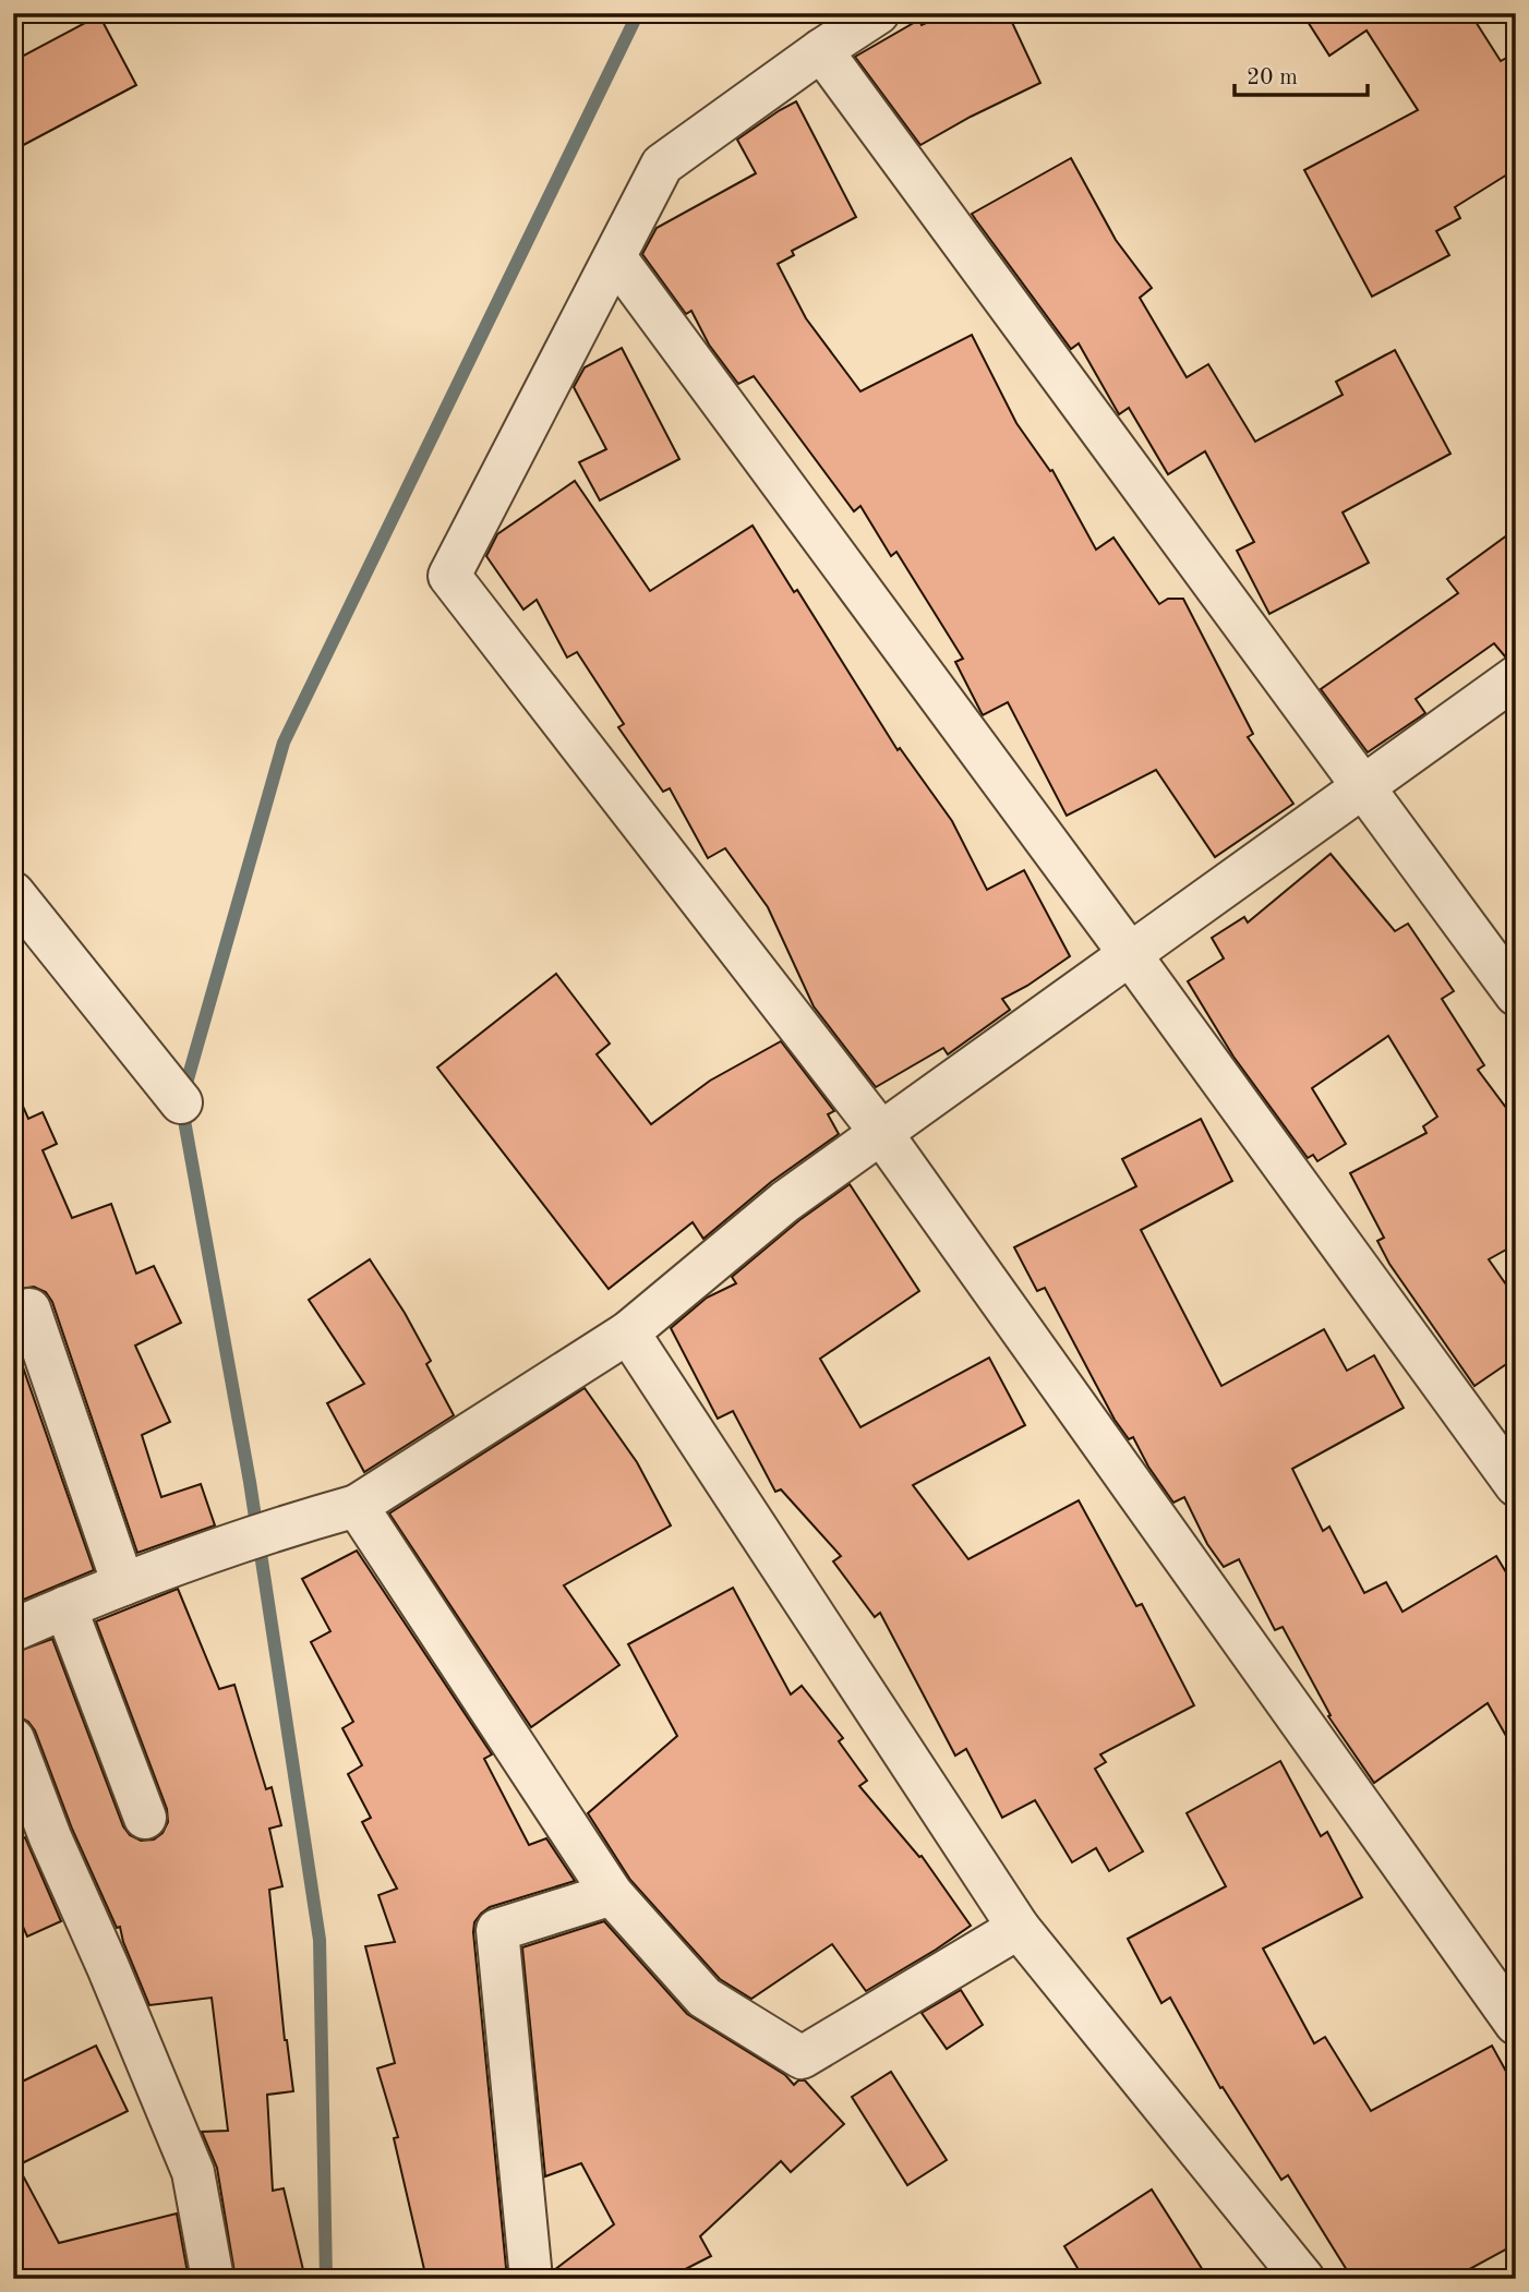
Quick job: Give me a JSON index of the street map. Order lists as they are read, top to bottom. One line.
{"scale_bar":"20 m"}
